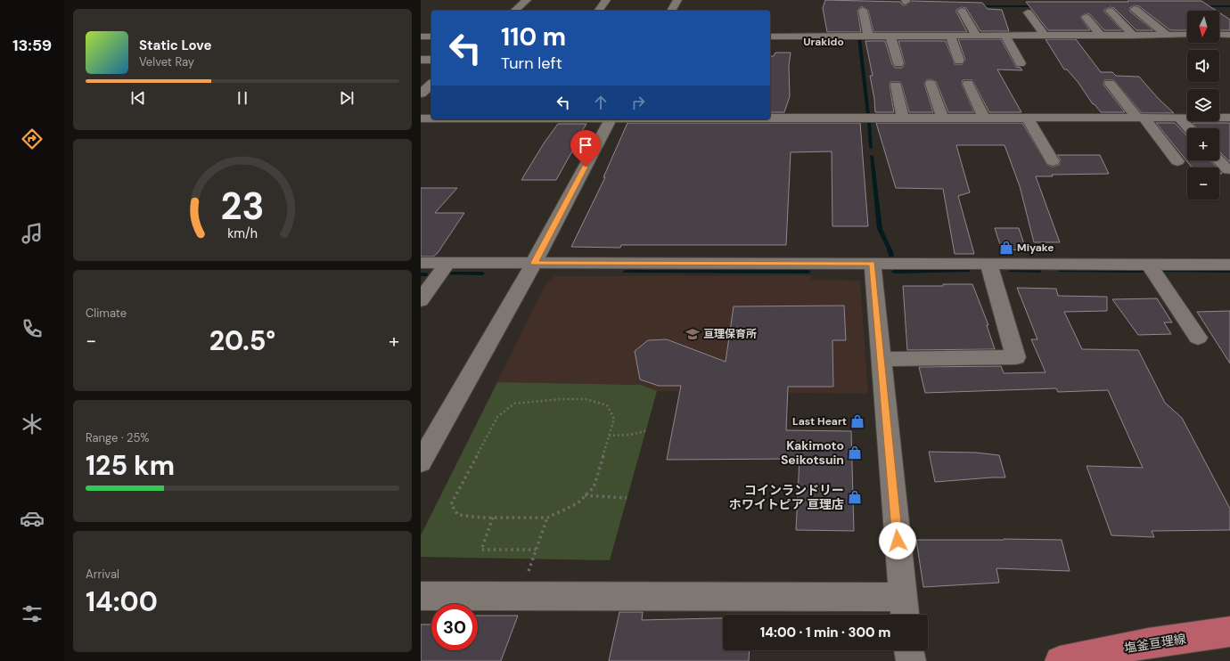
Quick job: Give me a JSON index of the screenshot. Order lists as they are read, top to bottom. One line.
{"streets":{"main road":["塩釜亘理線"]},"districts":["Urakido"],"places":{"shop":["Miyake","Last Heart","Kakimoto Seikotsuin","コインランドリー ホワイトピア 亘理店"],"school or university":["亘理保育所"]},"north":"bottom","page":{"tabs":"13:59","map_buttons":["+","−"],"turn":["110 m","Turn left"],"song":["Static Love","Velvet Ray"],"tile":["Climate",["Range · 25%","125 km"],["Arrival","14:00"]],"heat":["−","20.5°","+"],"limit":"30","trip":"14:00 · 1 min · 300 m","gauge":["23","km/h"]}}
